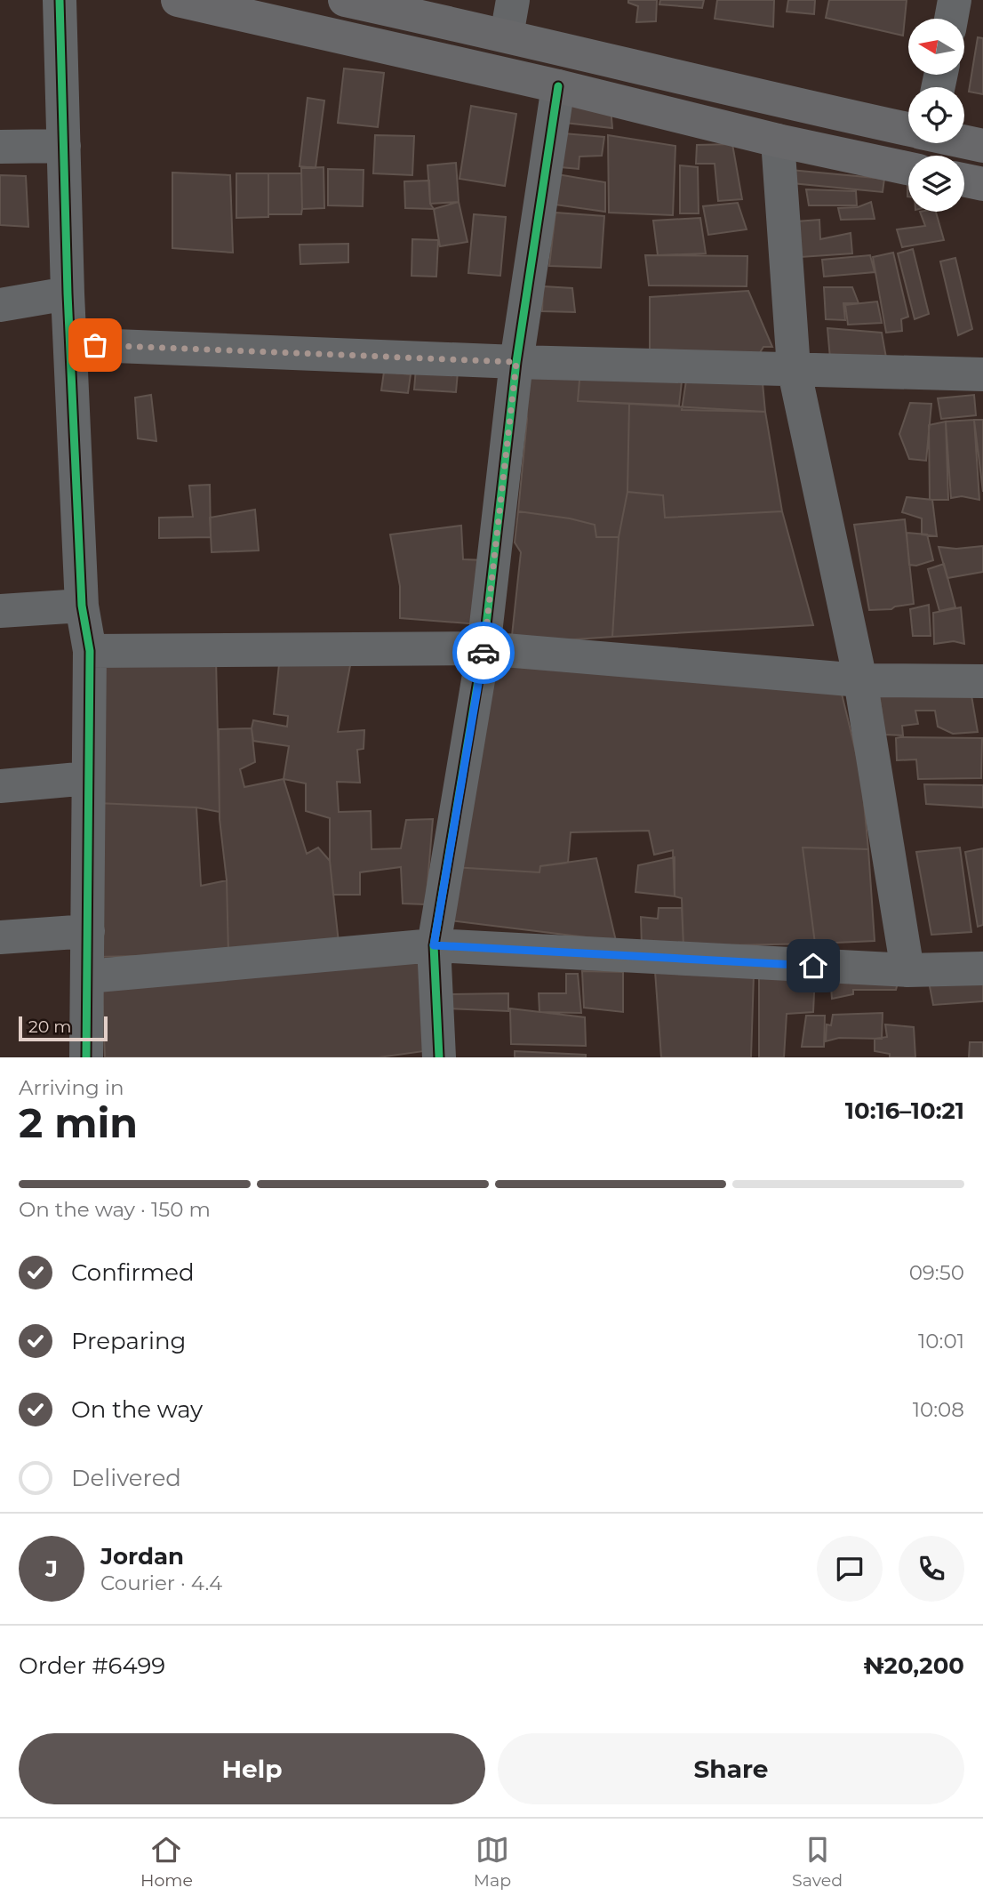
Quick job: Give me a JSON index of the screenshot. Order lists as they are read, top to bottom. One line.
{"scale_bar":"20 m","north":"left","page":{"scale":"20 m","heading":["2 min","Arriving in","10:16–10:21"],"panel":["Jordan","Courier · 4.4","Order #6499","₦20,200"],"bar":"On the way · 150 m","list":[["Confirmed","09:50"],["Preparing","10:01"],["On the way","10:08"],"Delivered"],"round":"J","buttons":["Help","Share"],"tabs":["Home","Map","Saved"]}}
